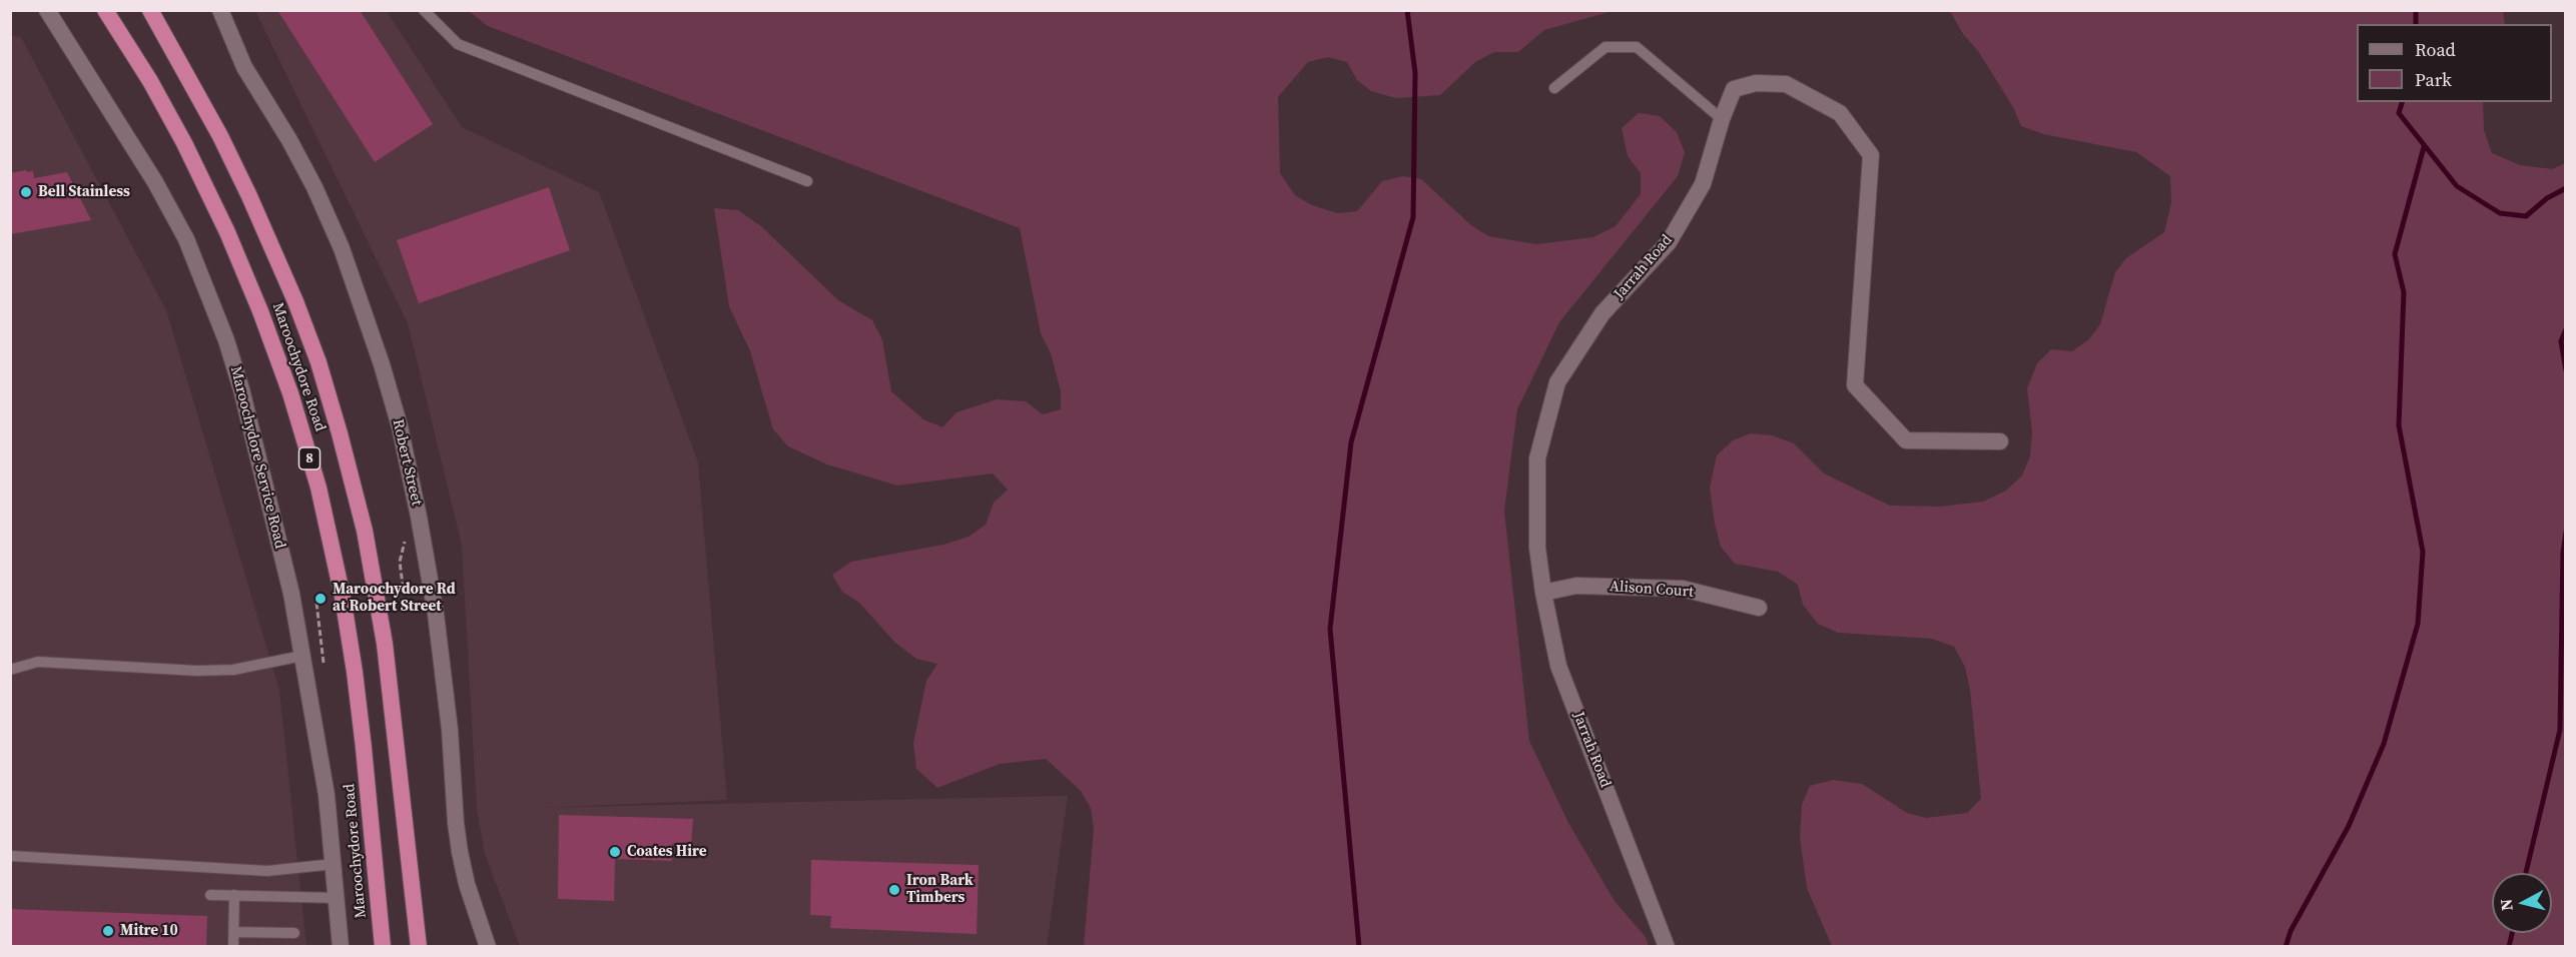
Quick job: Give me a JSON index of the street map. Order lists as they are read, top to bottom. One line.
{"streets":{"highway":["Maroochydore Road","8"],"street":["Jarrah Road","Maroochydore Service Road","Robert Street","Alison Court"]},"crossings":[["Jarrah Road","Alison Court"]],"places":["Bell Stainless","Maroochydore Rd at Robert Street","Coates Hire","Iron Bark Timbers","Mitre 10"],"legend":["Road","Park"],"north":"left"}
